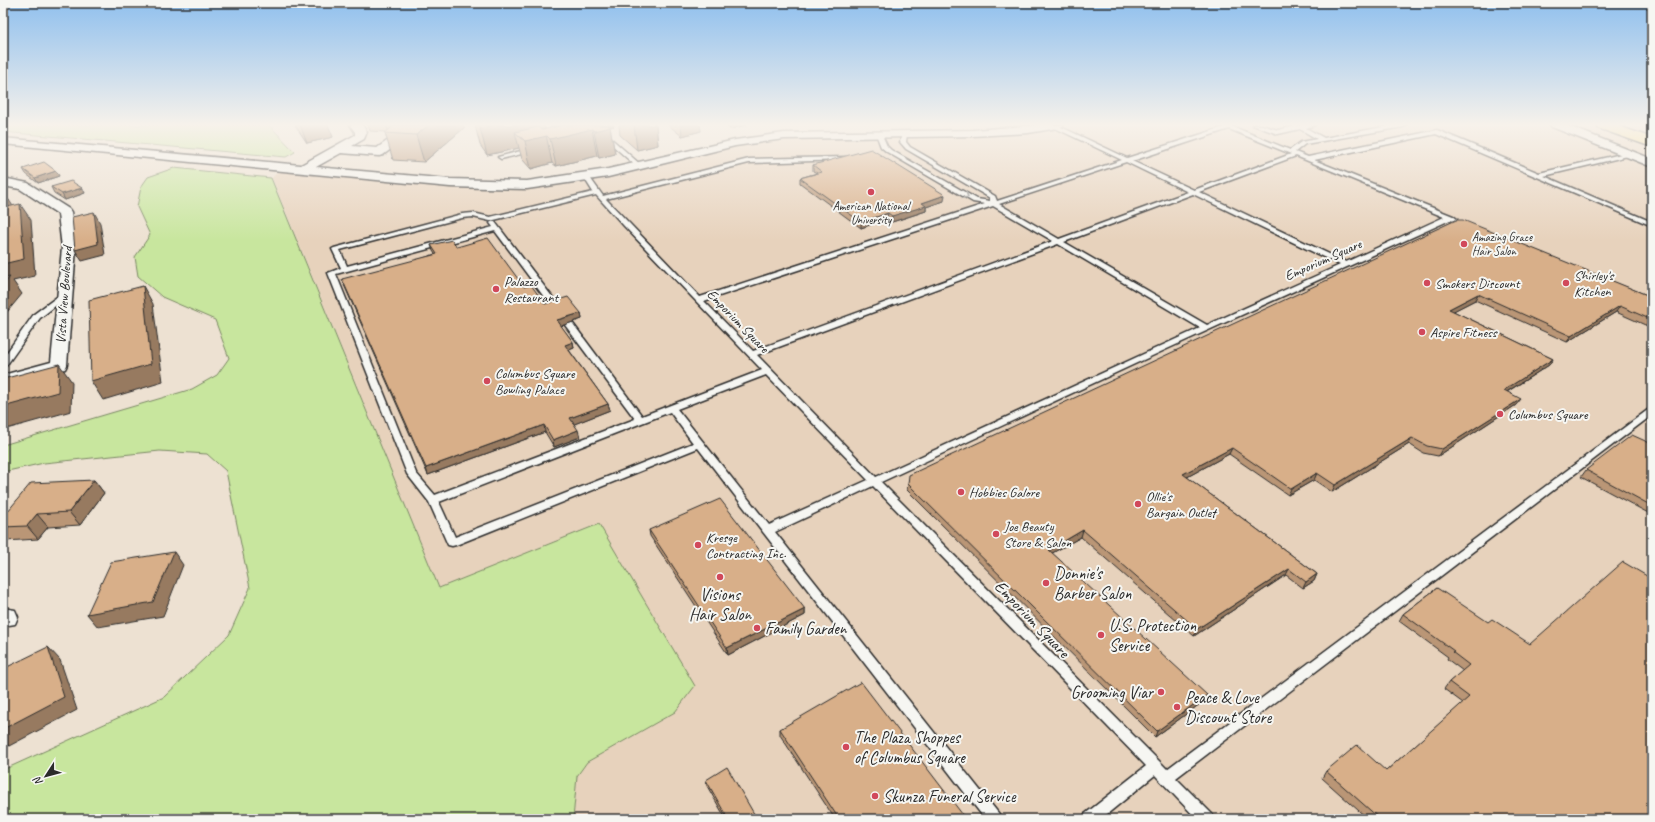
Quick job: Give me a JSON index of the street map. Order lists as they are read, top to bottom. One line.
{"streets":{"street":["Vista View Boulevard"],"lane":["Emporium Square"]},"places":["American National University","Amazing Grace Hair Salon","Smokers Discount","Shirley's Kitchen","Palazzo Restaurant","Aspire Fitness","Columbus Square Bowling Palace","Columbus Square","Hobbies Galore","Ollie's Bargain Outlet","Joe Beauty Store & Salon","Kresge Contracting Inc.","Visions Hair Salon","Donnie's Barber Salon","Family Garden","U.S. Protection Service","Grooming Viar","Peace & Love Discount Store","The Plaza Shoppes of Columbus Square","Skunza Funeral Service"],"north":"bottom left"}
